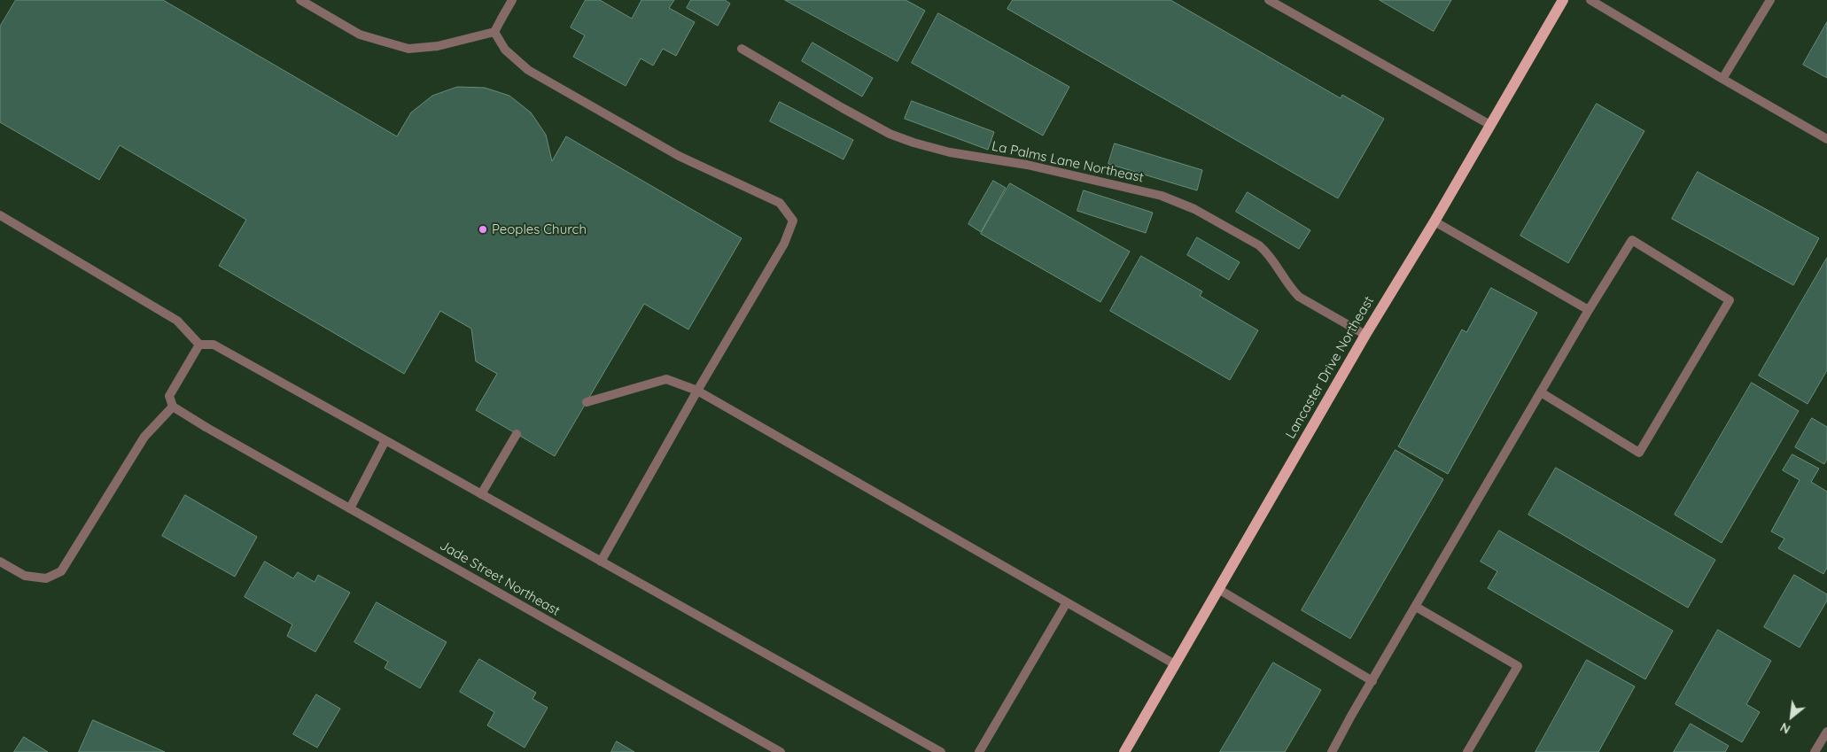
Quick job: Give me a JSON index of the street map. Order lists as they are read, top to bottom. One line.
{"streets":{"main road":["Lancaster Drive Northeast"],"street":["La Palms Lane Northeast","Jade Street Northeast"]},"crossings":[["La Palms Lane Northeast","Lancaster Drive Northeast"]],"places":["Peoples Church"],"north":"bottom left"}
